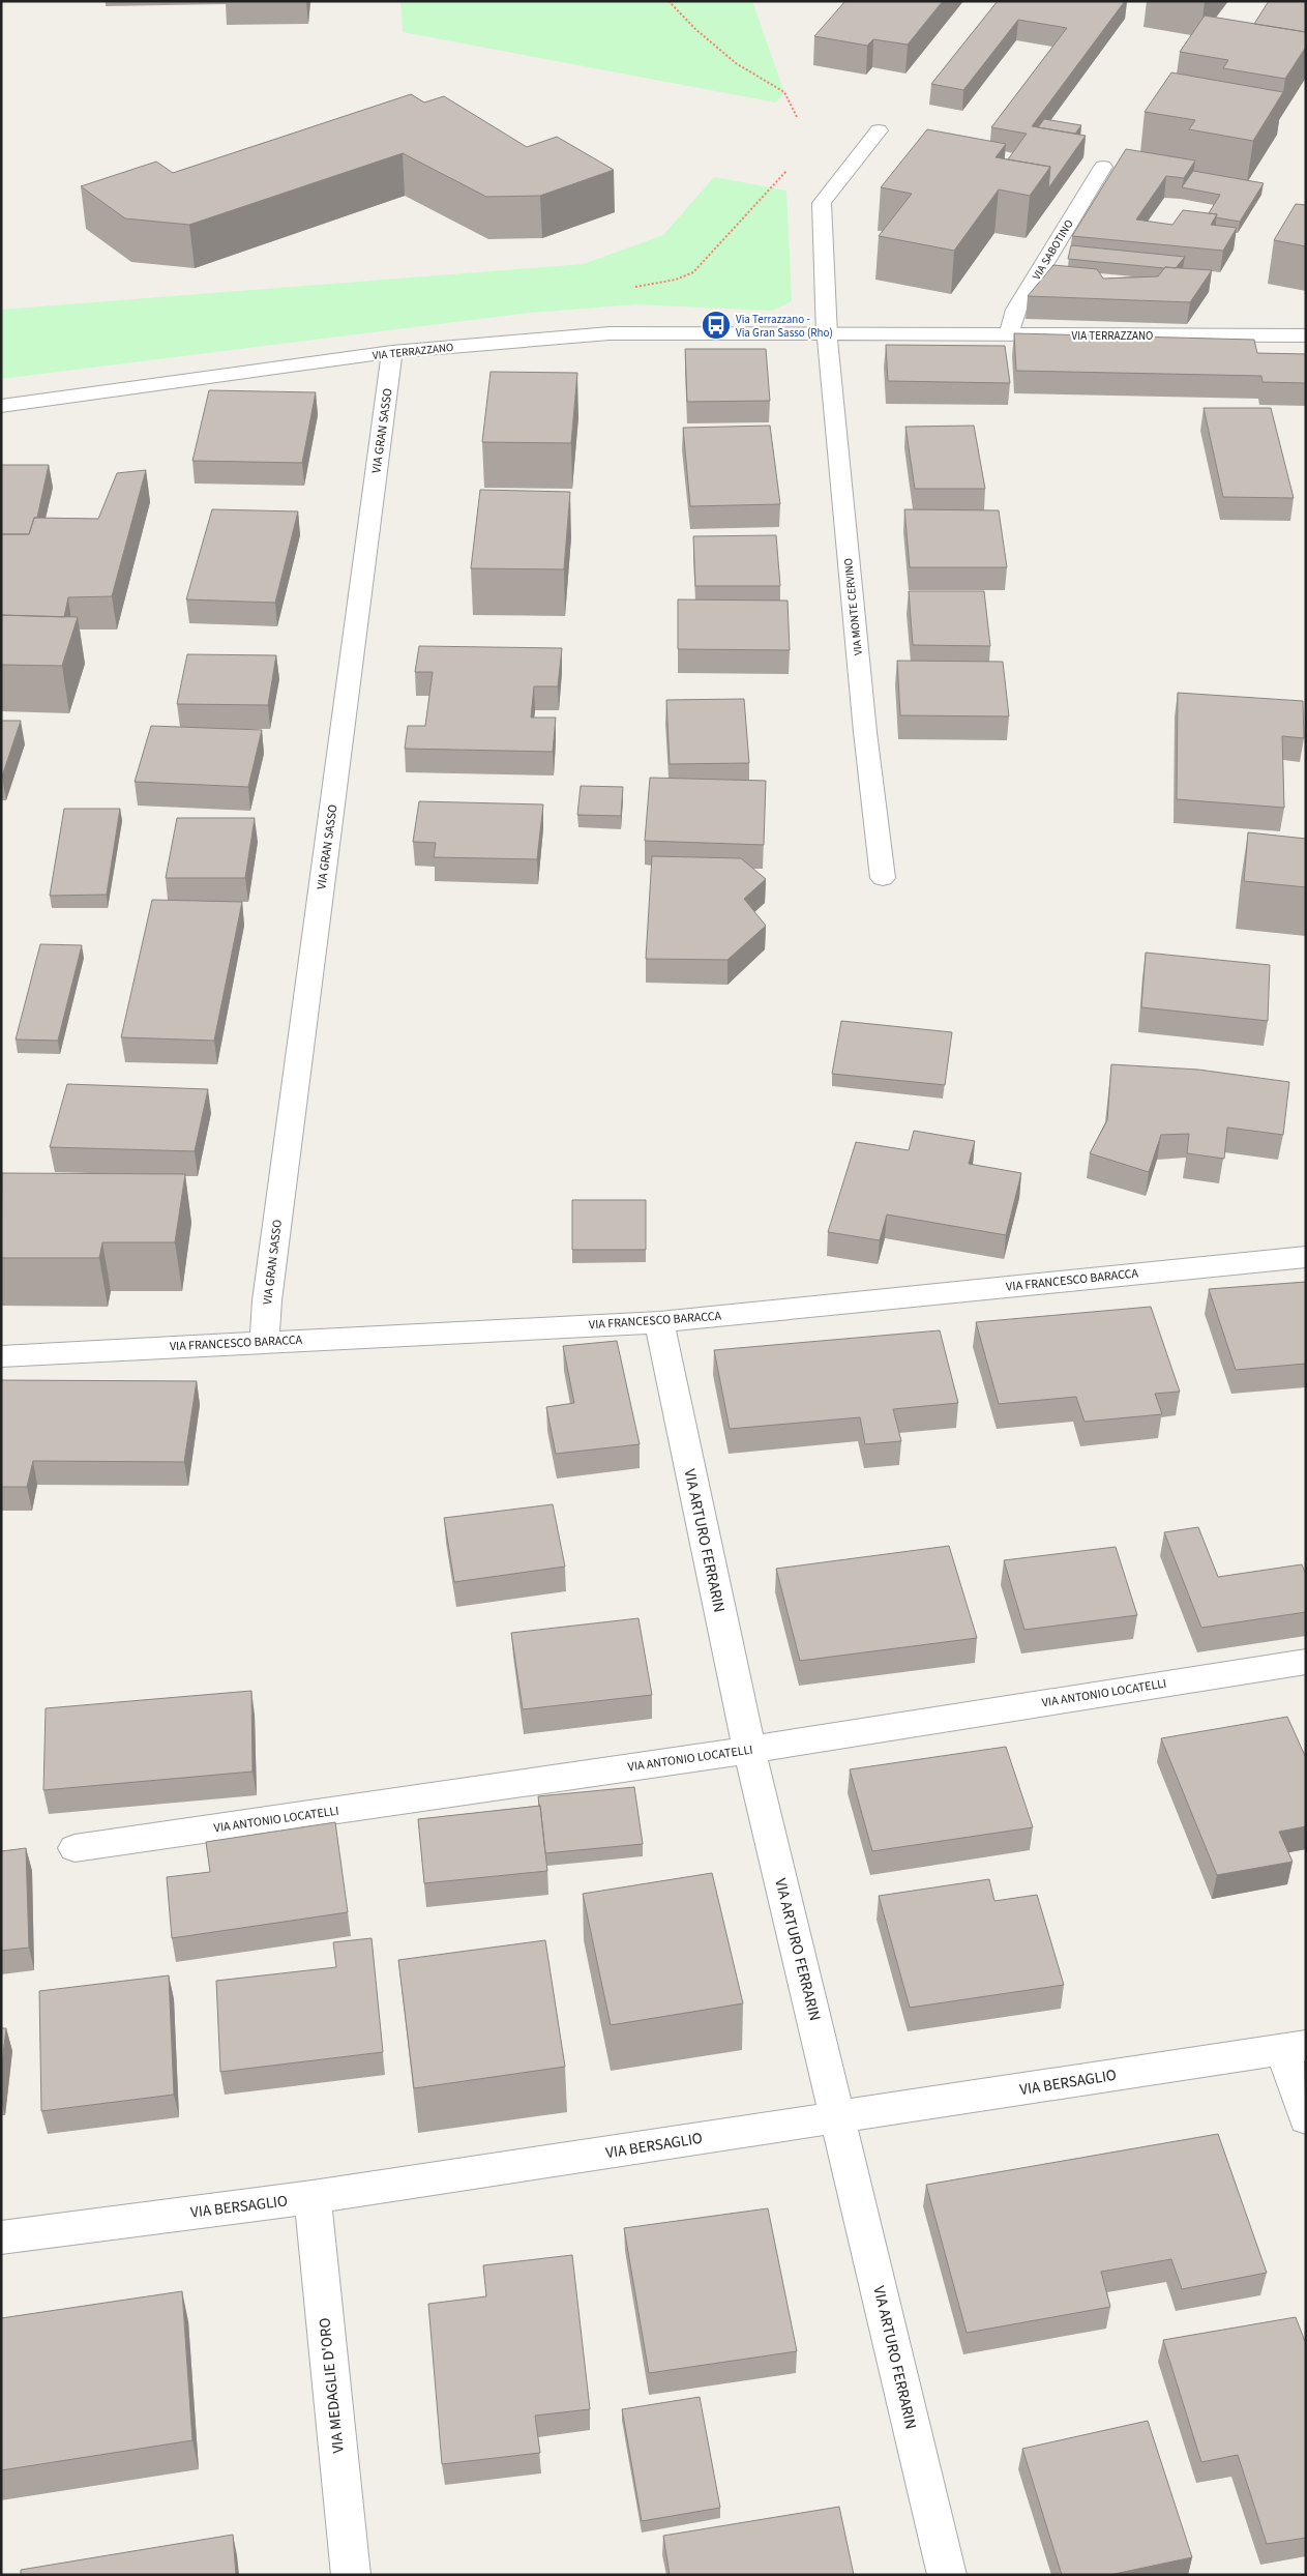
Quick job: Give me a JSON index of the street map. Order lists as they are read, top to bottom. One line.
{"streets":{"street":["VIA SABOTINO","VIA TERRAZZANO","VIA GRAN SASSO","VIA MONTE CERVINO","VIA FRANCESCO BARACCA","VIA ARTURO FERRARIN","VIA ANTONIO LOCATELLI","VIA BERSAGLIO","VIA MEDAGLIE D'ORO"]},"crossings":[["VIA SABOTINO","VIA TERRAZZANO"],["VIA TERRAZZANO","VIA GRAN SASSO"],["VIA TERRAZZANO","VIA MONTE CERVINO"],["VIA GRAN SASSO","VIA FRANCESCO BARACCA"],["VIA FRANCESCO BARACCA","VIA ARTURO FERRARIN"],["VIA ARTURO FERRARIN","VIA ANTONIO LOCATELLI"],["VIA ARTURO FERRARIN","VIA BERSAGLIO"],["VIA BERSAGLIO","VIA MEDAGLIE D'ORO"]],"places":{"bus stop":["Via Terrazzano - Via Gran Sasso (Rho)"]}}
